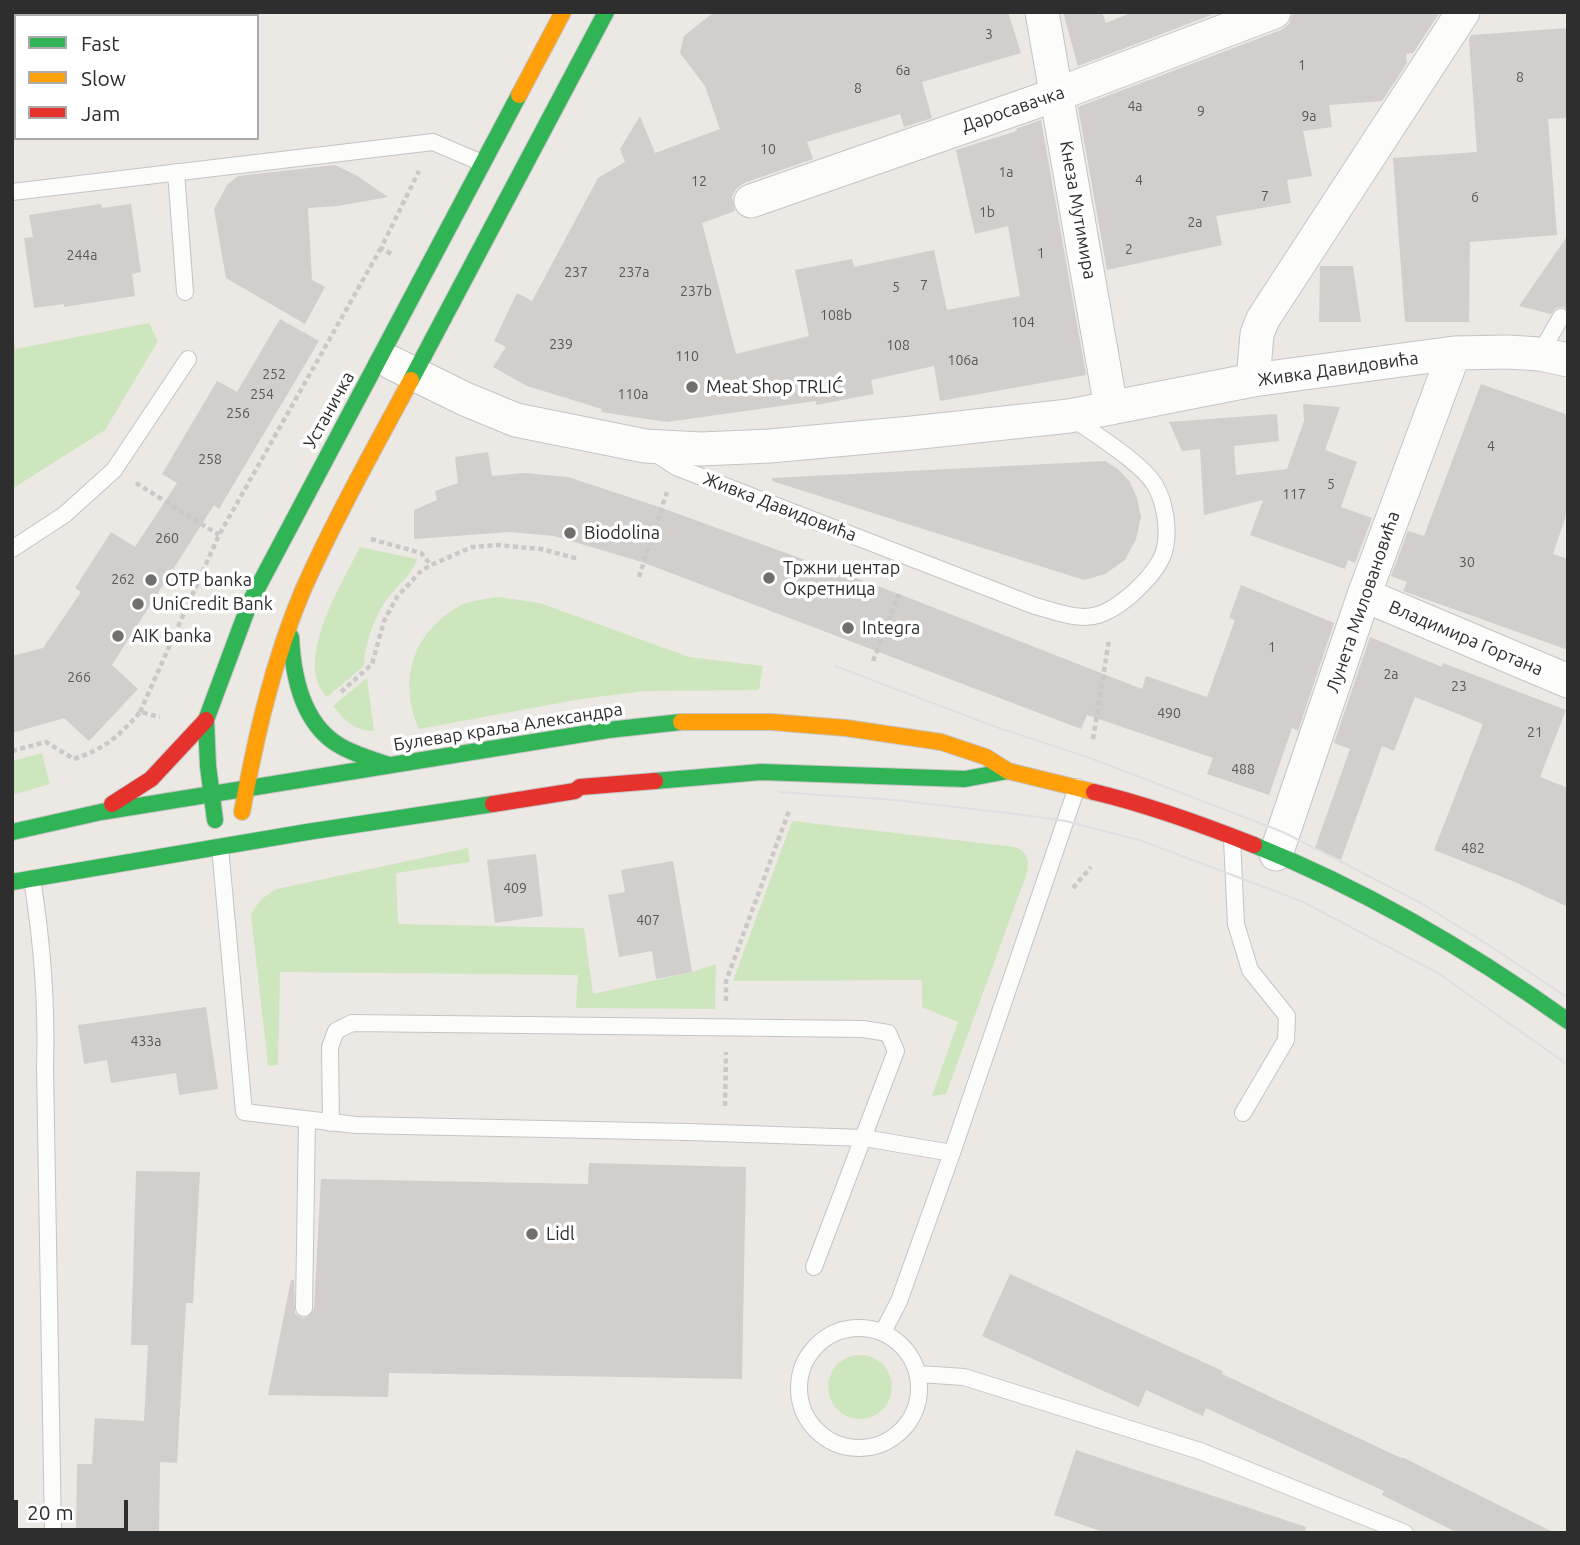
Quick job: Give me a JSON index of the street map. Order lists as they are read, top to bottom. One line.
{"streets":{"main road":["Устаничка","Булевар краља Александра"],"street":["Даросавачка","Кнеза Мутимира","Живка Давидовића","Лунета Миловановића","Владимира Гортана"]},"crossings":[["Даросавачка","Кнеза Мутимира"],["Кнеза Мутимира","Живка Давидовића"],["Живка Давидовића","Устаничка"],["Живка Давидовића","Лунета Миловановића"],["Устаничка","Булевар краља Александра"],["Лунета Миловановића","Владимира Гортана"],["Лунета Миловановића","Булевар краља Александра"]],"places":["Meat Shop TRLIĆ","Biodolina","Тржни центар Окретница","OTP banka","UniCredit Bank","Integra","AIK banka","Lidl"],"house_numbers":["3","1","6a","8","8","4a","9","9a","10","1a","4","12","7","6","1b","2a","2","1","244a","237","237a","7","5","237b","108b","104","239","108","110","106a","252","254","110a","256","4","258","5","117","260","30","262","1","2a","266","23","490","21","488","482","409","407","433a"],"legend":["Fast","Slow","Jam"],"scale_bar":"20 m"}
